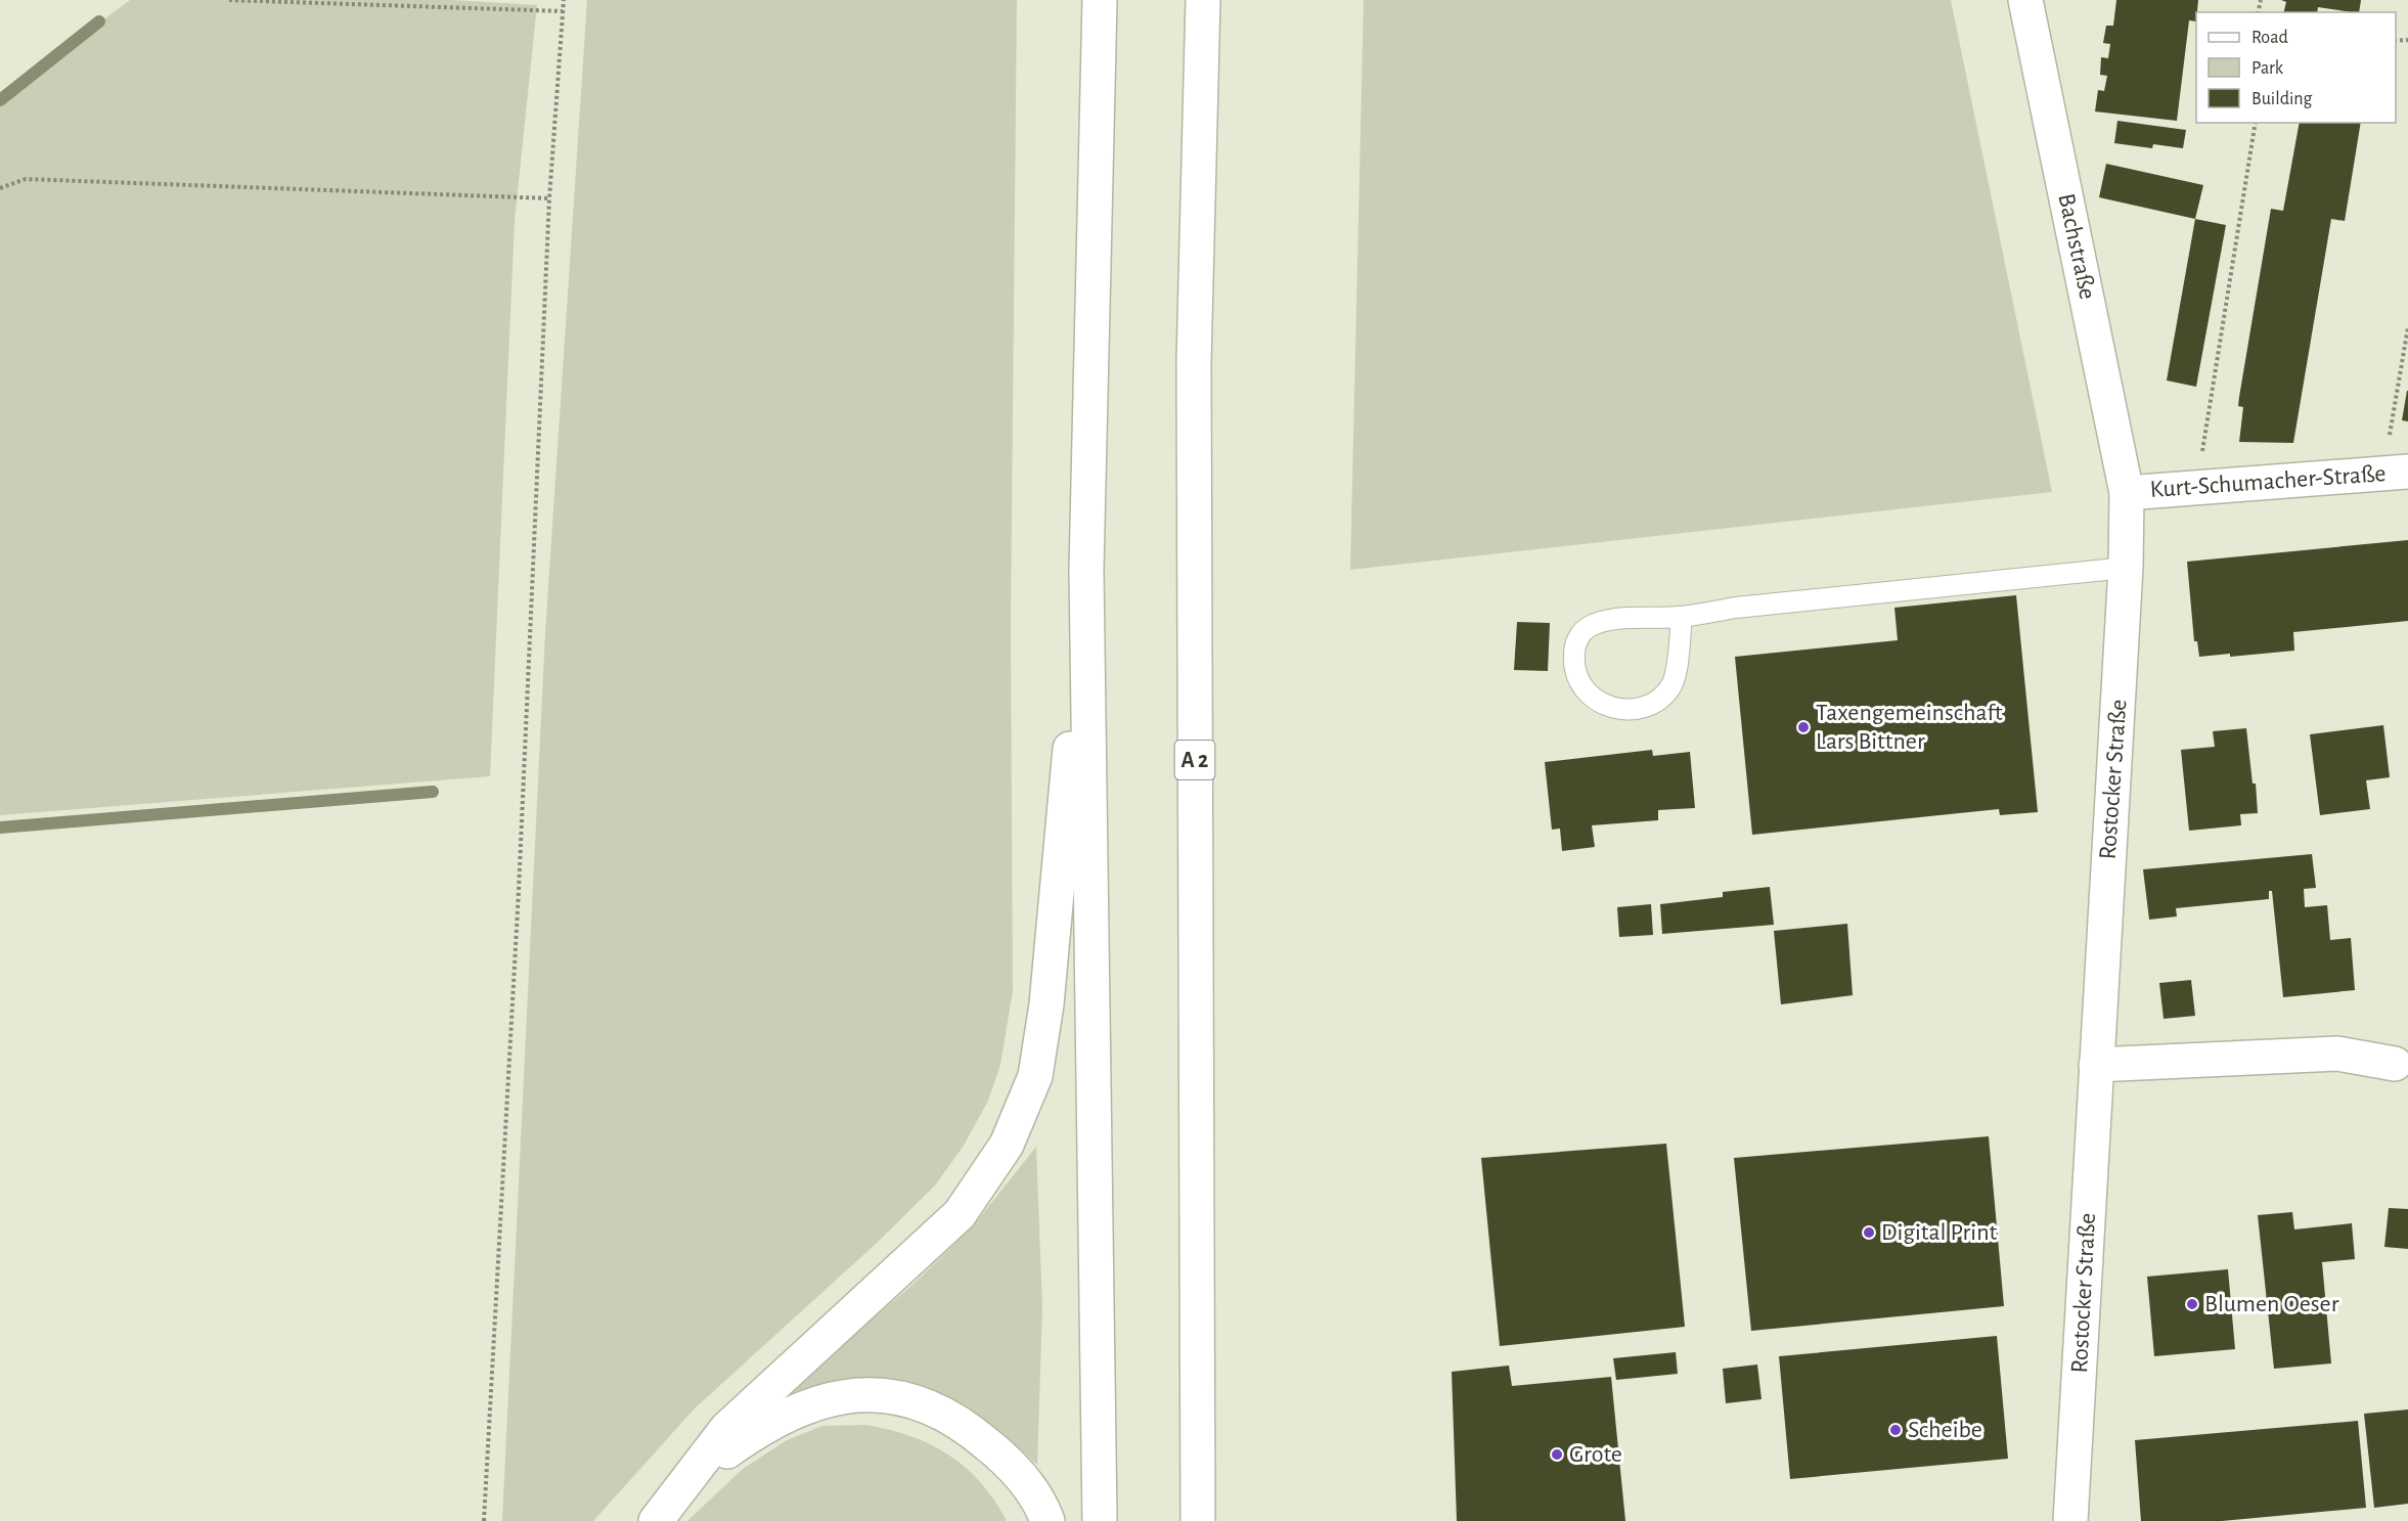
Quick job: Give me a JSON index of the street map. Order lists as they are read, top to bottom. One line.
{"streets":{"main road":["Bachstraße","Kurt-Schumacher-Straße","A 2","Rostocker Straße"]},"crossings":[["Bachstraße","Kurt-Schumacher-Straße"],["Bachstraße","Rostocker Straße"],["Kurt-Schumacher-Straße","Rostocker Straße"]],"places":["Taxengemeinschaft Lars Bittner","Digital Print","Blumen Oeser","Scheibe","Grote"],"legend":["Road","Park","Building"]}
